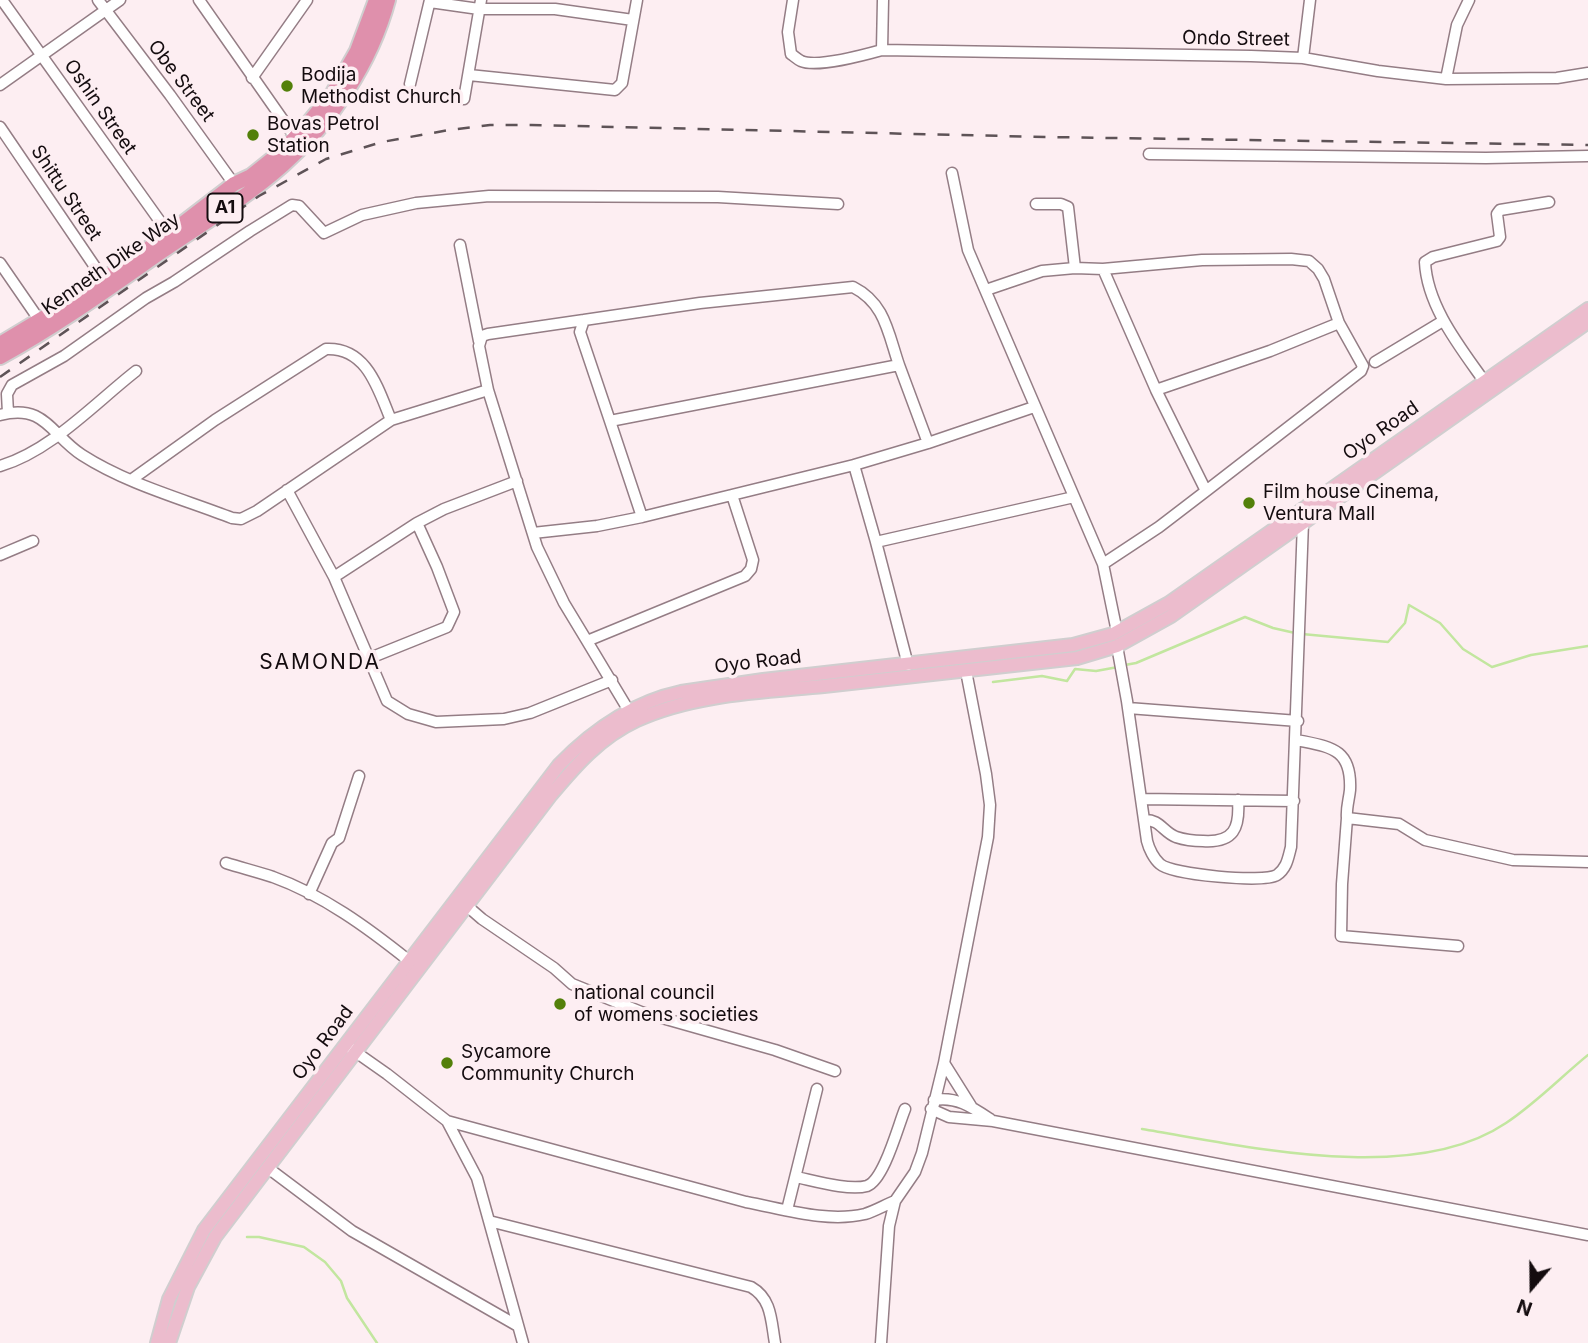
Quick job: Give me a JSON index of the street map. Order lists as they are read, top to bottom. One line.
{"streets":{"highway":["A1","Kenneth Dike Way"],"main road":["Oyo Road"],"street":["Ondo Street","Obe Street","Oshin Street","Shittu Street"]},"crossings":[["Obe Street","Kenneth Dike Way"],["Oshin Street","Kenneth Dike Way"],["Shittu Street","Kenneth Dike Way"]],"districts":["SAMONDA"],"places":["Bodija Methodist Church","Bovas Petrol Station","Film house Cinema, Ventura Mall","national council of womens societies","Sycamore Community Church"],"north":"bottom"}
